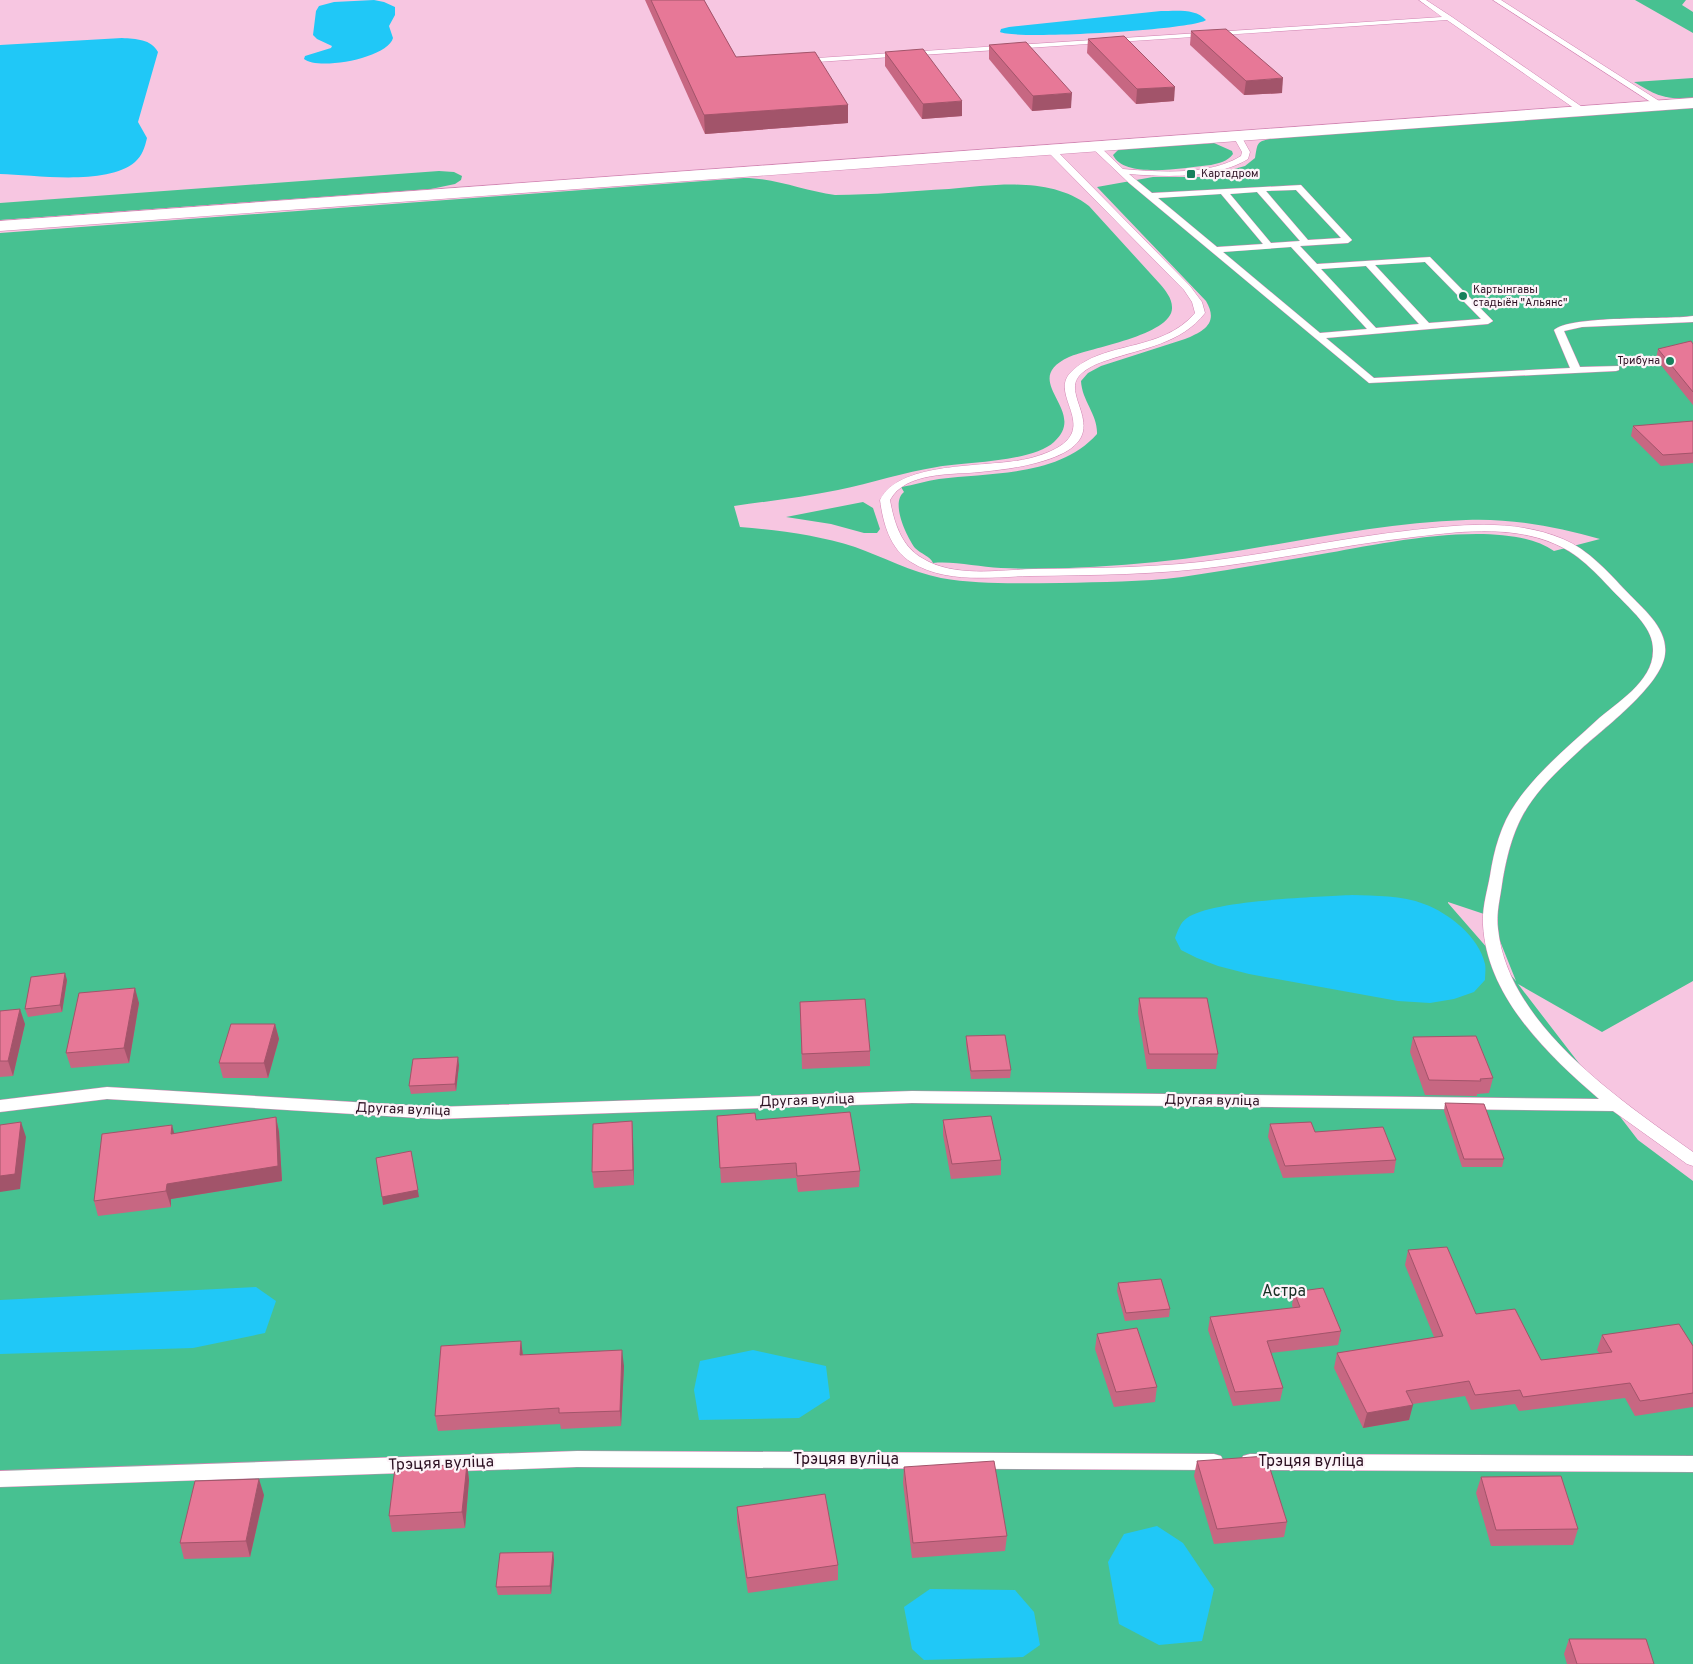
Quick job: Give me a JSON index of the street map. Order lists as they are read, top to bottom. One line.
{"streets":{"lane":["Другая вуліца","Трэцяя вуліца"]},"parks":["Астра"],"places":{"transit":["Картадром"],"other":["Картынгавы стадыён \"Альянс\"","Трибуна"]}}
